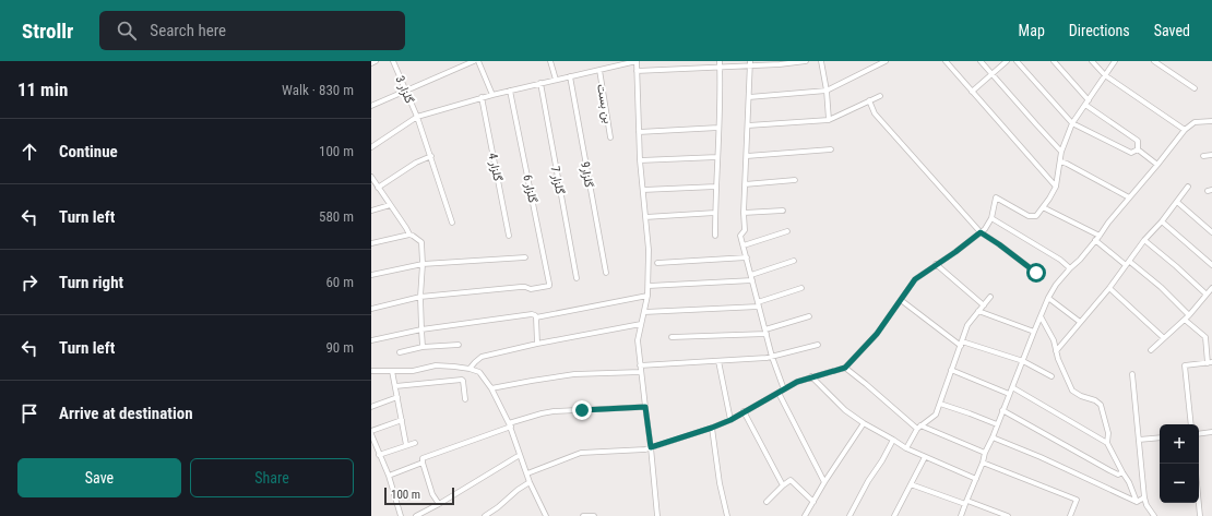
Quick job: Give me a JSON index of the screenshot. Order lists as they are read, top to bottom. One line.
{"streets":{"street":["گلزار 3","بن بست","گلزار 4","گلزار9","گلزار 7","گلزار 6"]},"scale_bar":"100 m","page":{"header":"Strollr","search":"Search here","nav":["Map","Directions","Saved"],"heading":["11 min","Walk · 830 m"],"list":[["Continue","100 m"],["Turn left","580 m"],["Turn right","60 m"],["Turn left","90 m"],"Arrive at destination"],"map_buttons":["+","−"],"buttons":["Save","Share"],"scale":"100 m"}}
